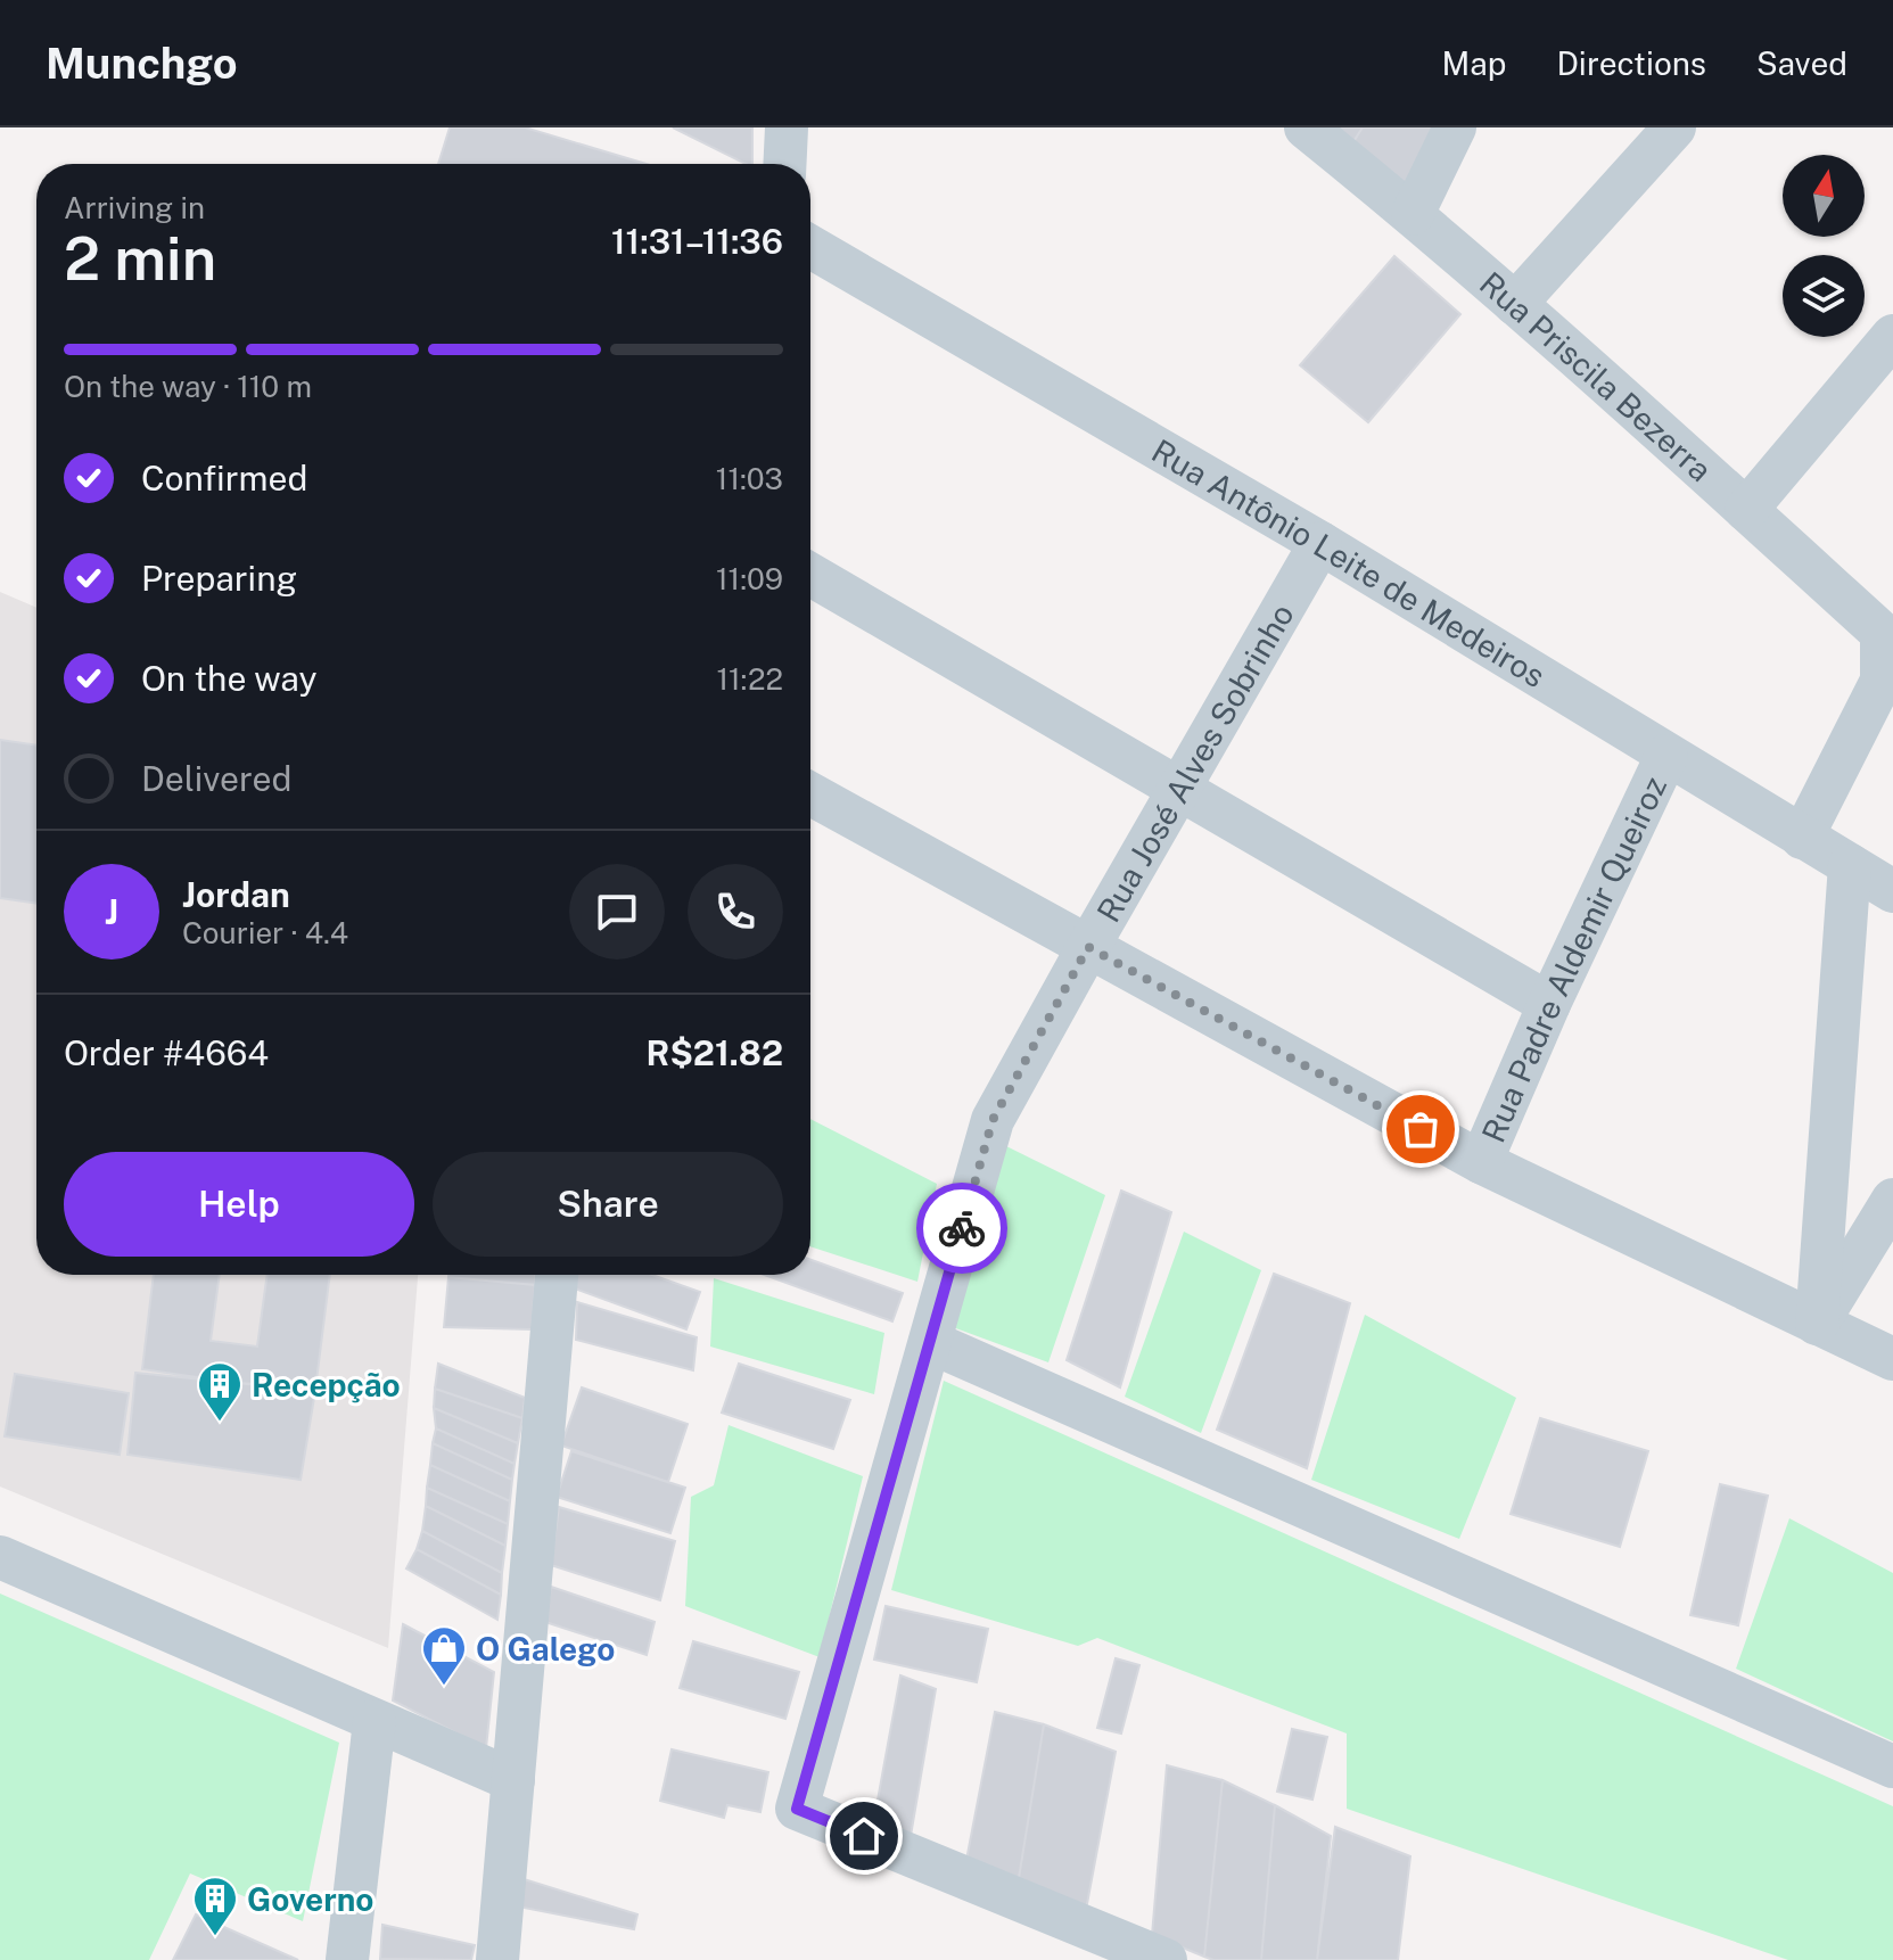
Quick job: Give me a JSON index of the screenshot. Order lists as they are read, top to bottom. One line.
{"streets":{"street":["Rua Priscila Bezerra","Rua Antônio Leite de Medeiros","Rua José Alves Sobrinho","Rua Padre Aldemir Queiroz"]},"crossings":[["Rua Antônio Leite de Medeiros","Rua José Alves Sobrinho"],["Rua Antônio Leite de Medeiros","Rua Padre Aldemir Queiroz"]],"places":{"building":["Recepção","Governo"],"shop":["O Galego"]},"north":"top","page":{"header":"Munchgo","nav":["Map","Directions","Saved"],"heading":["2 min","Arriving in","11:31–11:36"],"panel":["Jordan","Courier · 4.4","Order #4664","R$21.82"],"bar":"On the way · 110 m","list":[["Confirmed","11:03"],["Preparing","11:09"],["On the way","11:22"],"Delivered"],"round":"J","buttons":["Help","Share"]}}
